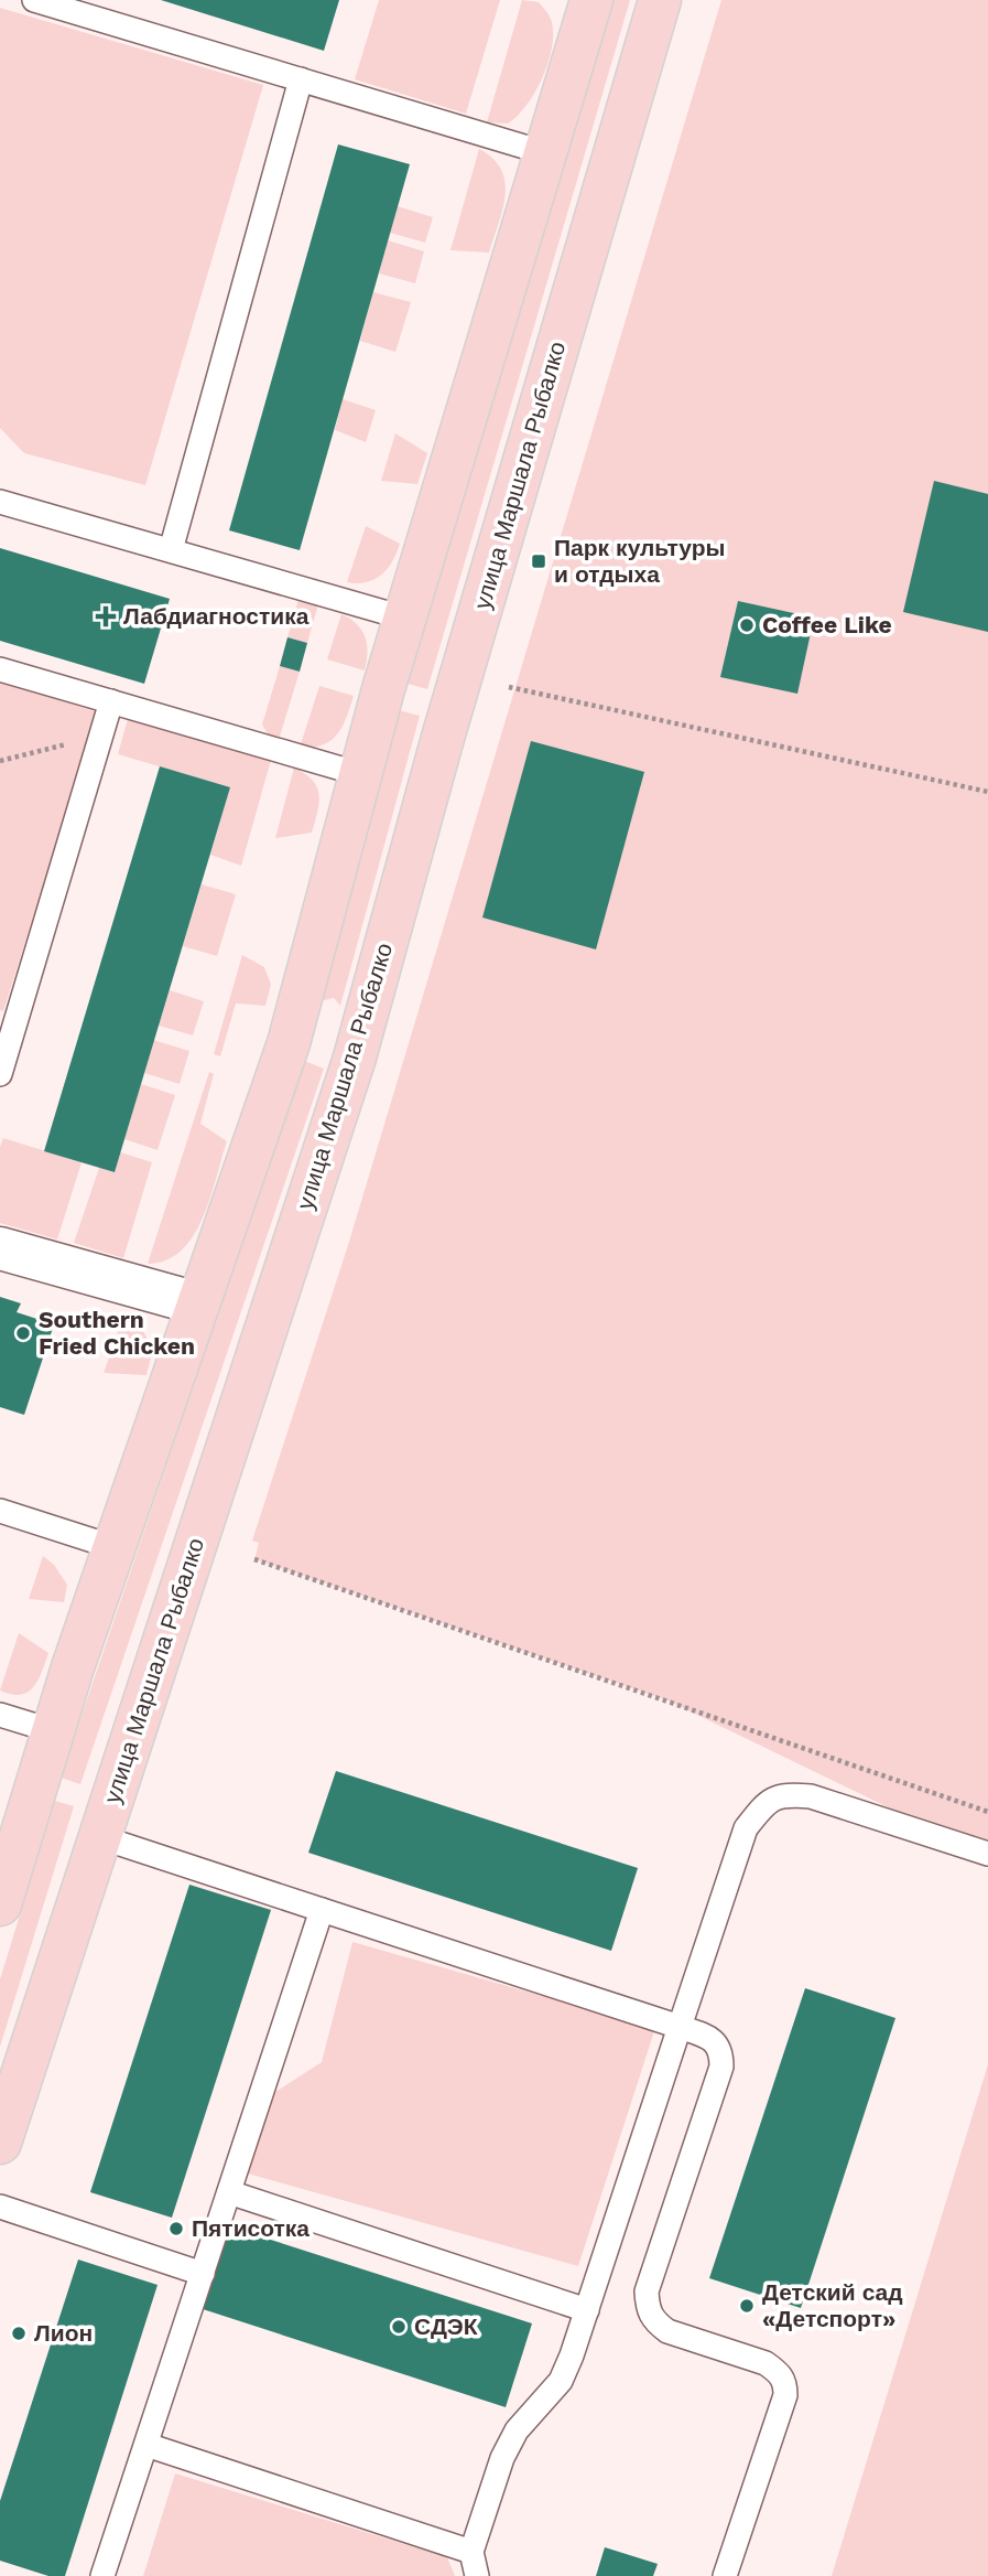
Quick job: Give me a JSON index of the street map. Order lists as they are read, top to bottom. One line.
{"streets":{"main road":["улица Маршала Рыбалко"]},"places":{"transit":["Парк культуры и отдыха"],"health":["Лабдиагностика"],"other":["Coffee Like","Southern Fried Chicken","Пятисотка","Детский сад «Детспорт»","СДЭК","Лион"]}}
